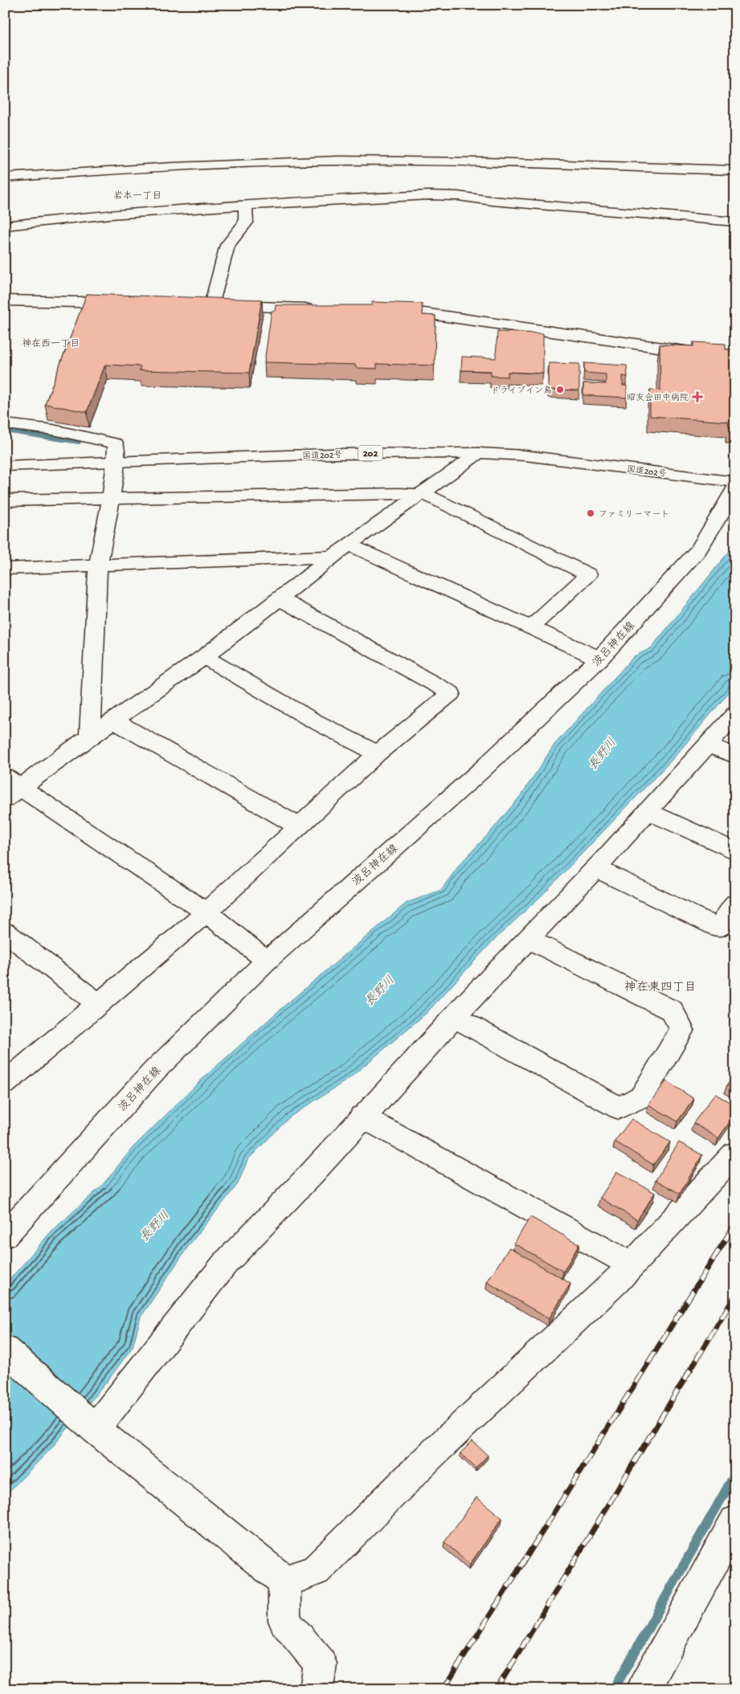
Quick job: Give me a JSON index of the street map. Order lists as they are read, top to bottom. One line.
{"streets":{"main road":["202","国道202号","波呂神在線"]},"districts":["岩本一丁目","神在西一丁目","神在東四丁目"],"water":["長野川"],"places":{"other":["ドライブイン鳥","ファミリーマート"],"health":["昭友会田中病院"]}}
